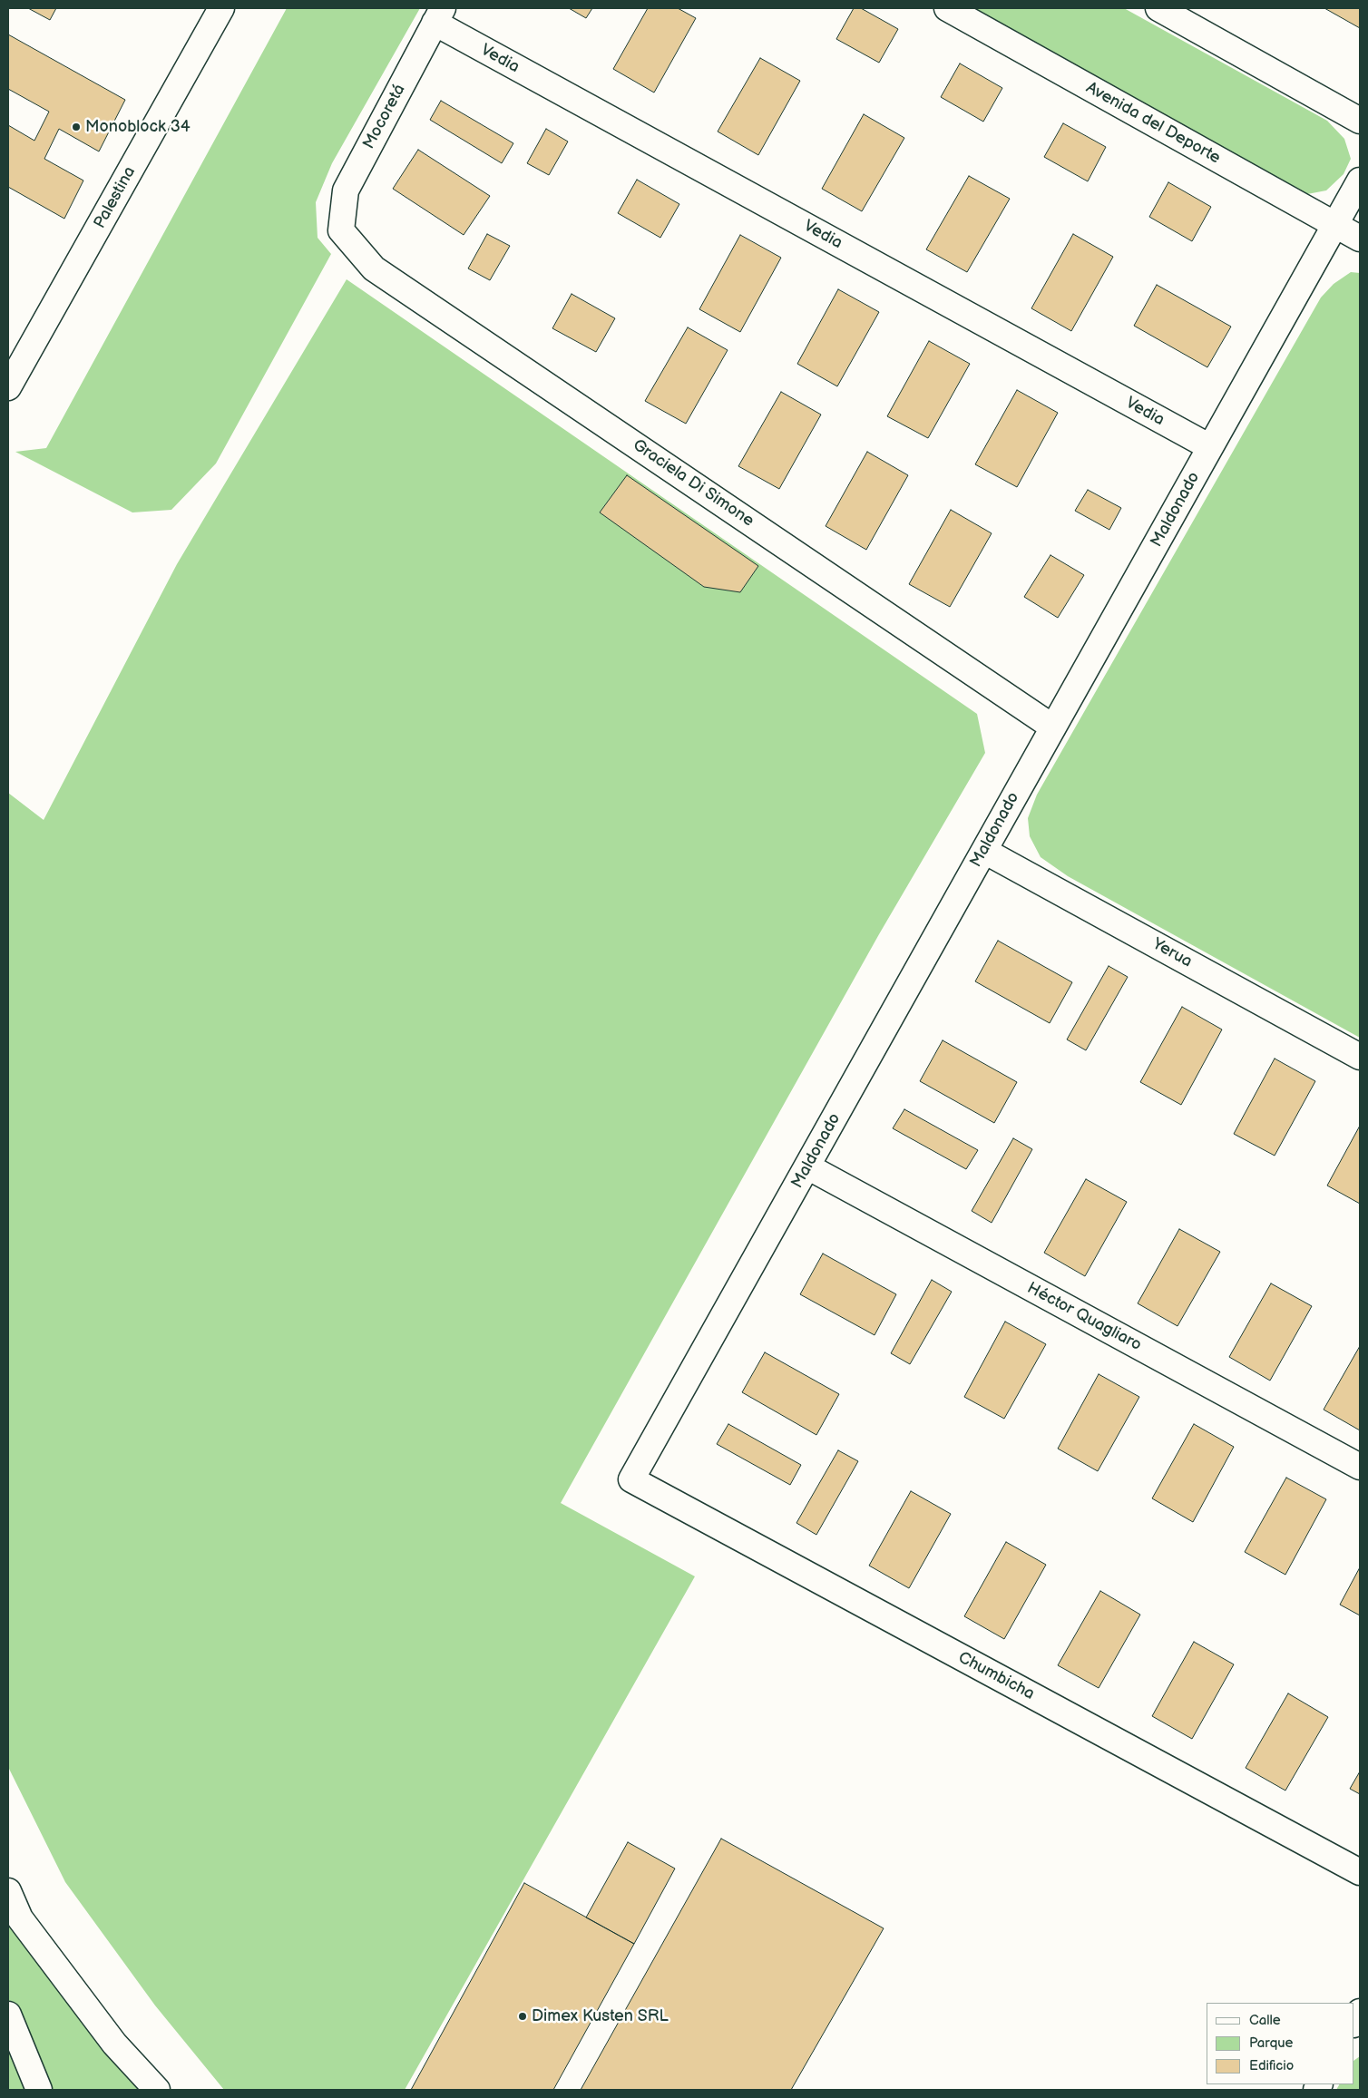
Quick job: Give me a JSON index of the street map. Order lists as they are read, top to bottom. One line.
{"streets":{"main road":["Vedia","Mocoretá","Avenida del Deporte","Palestina","Graciela Di Simone","Maldonado","Yerua","Héctor Quagliaro","Chumbicha"]},"crossings":[["Vedia","Mocoretá"],["Vedia","Maldonado"],["Mocoretá","Graciela Di Simone"],["Avenida del Deporte","Maldonado"],["Graciela Di Simone","Maldonado"],["Maldonado","Yerua"],["Maldonado","Héctor Quagliaro"],["Maldonado","Chumbicha"]],"places":["Monoblock 34","Dimex Kusten SRL"],"legend":["Calle","Parque","Edificio"]}
